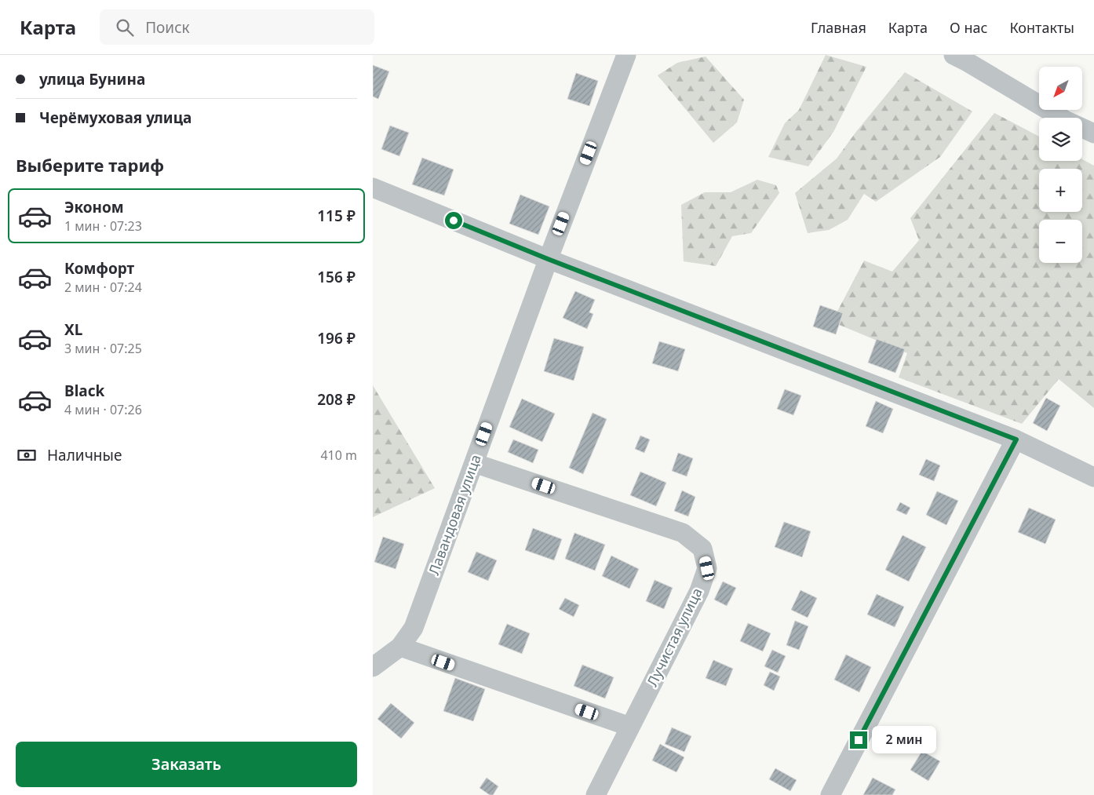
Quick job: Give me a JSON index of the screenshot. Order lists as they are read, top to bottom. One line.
{"streets":{"street":["Лавандовая улица","Лучистая улица"]},"crossings":[["Лавандовая улица","Лучистая улица"]],"north":"bottom left","page":{"header":"Карта","search":"Поиск","nav":["Главная","Карта","О нас","Контакты"],"banner":["улица Бунина","Черёмуховая улица"],"map_buttons":["+","−"],"heading":"Выберите тариф","list":[{"name":"Эконом","note":"1 мин · 07:23","value":"115 ₽"},{"name":"Комфорт","note":"2 мин · 07:24","value":"156 ₽"},{"name":"XL","note":"3 мин · 07:25","value":"196 ₽"},{"name":"Black","note":"4 мин · 07:26","value":"208 ₽"}],"pay":["Наличные","410 m"],"bubble":"2 мин","buttons":"Заказать"}}
